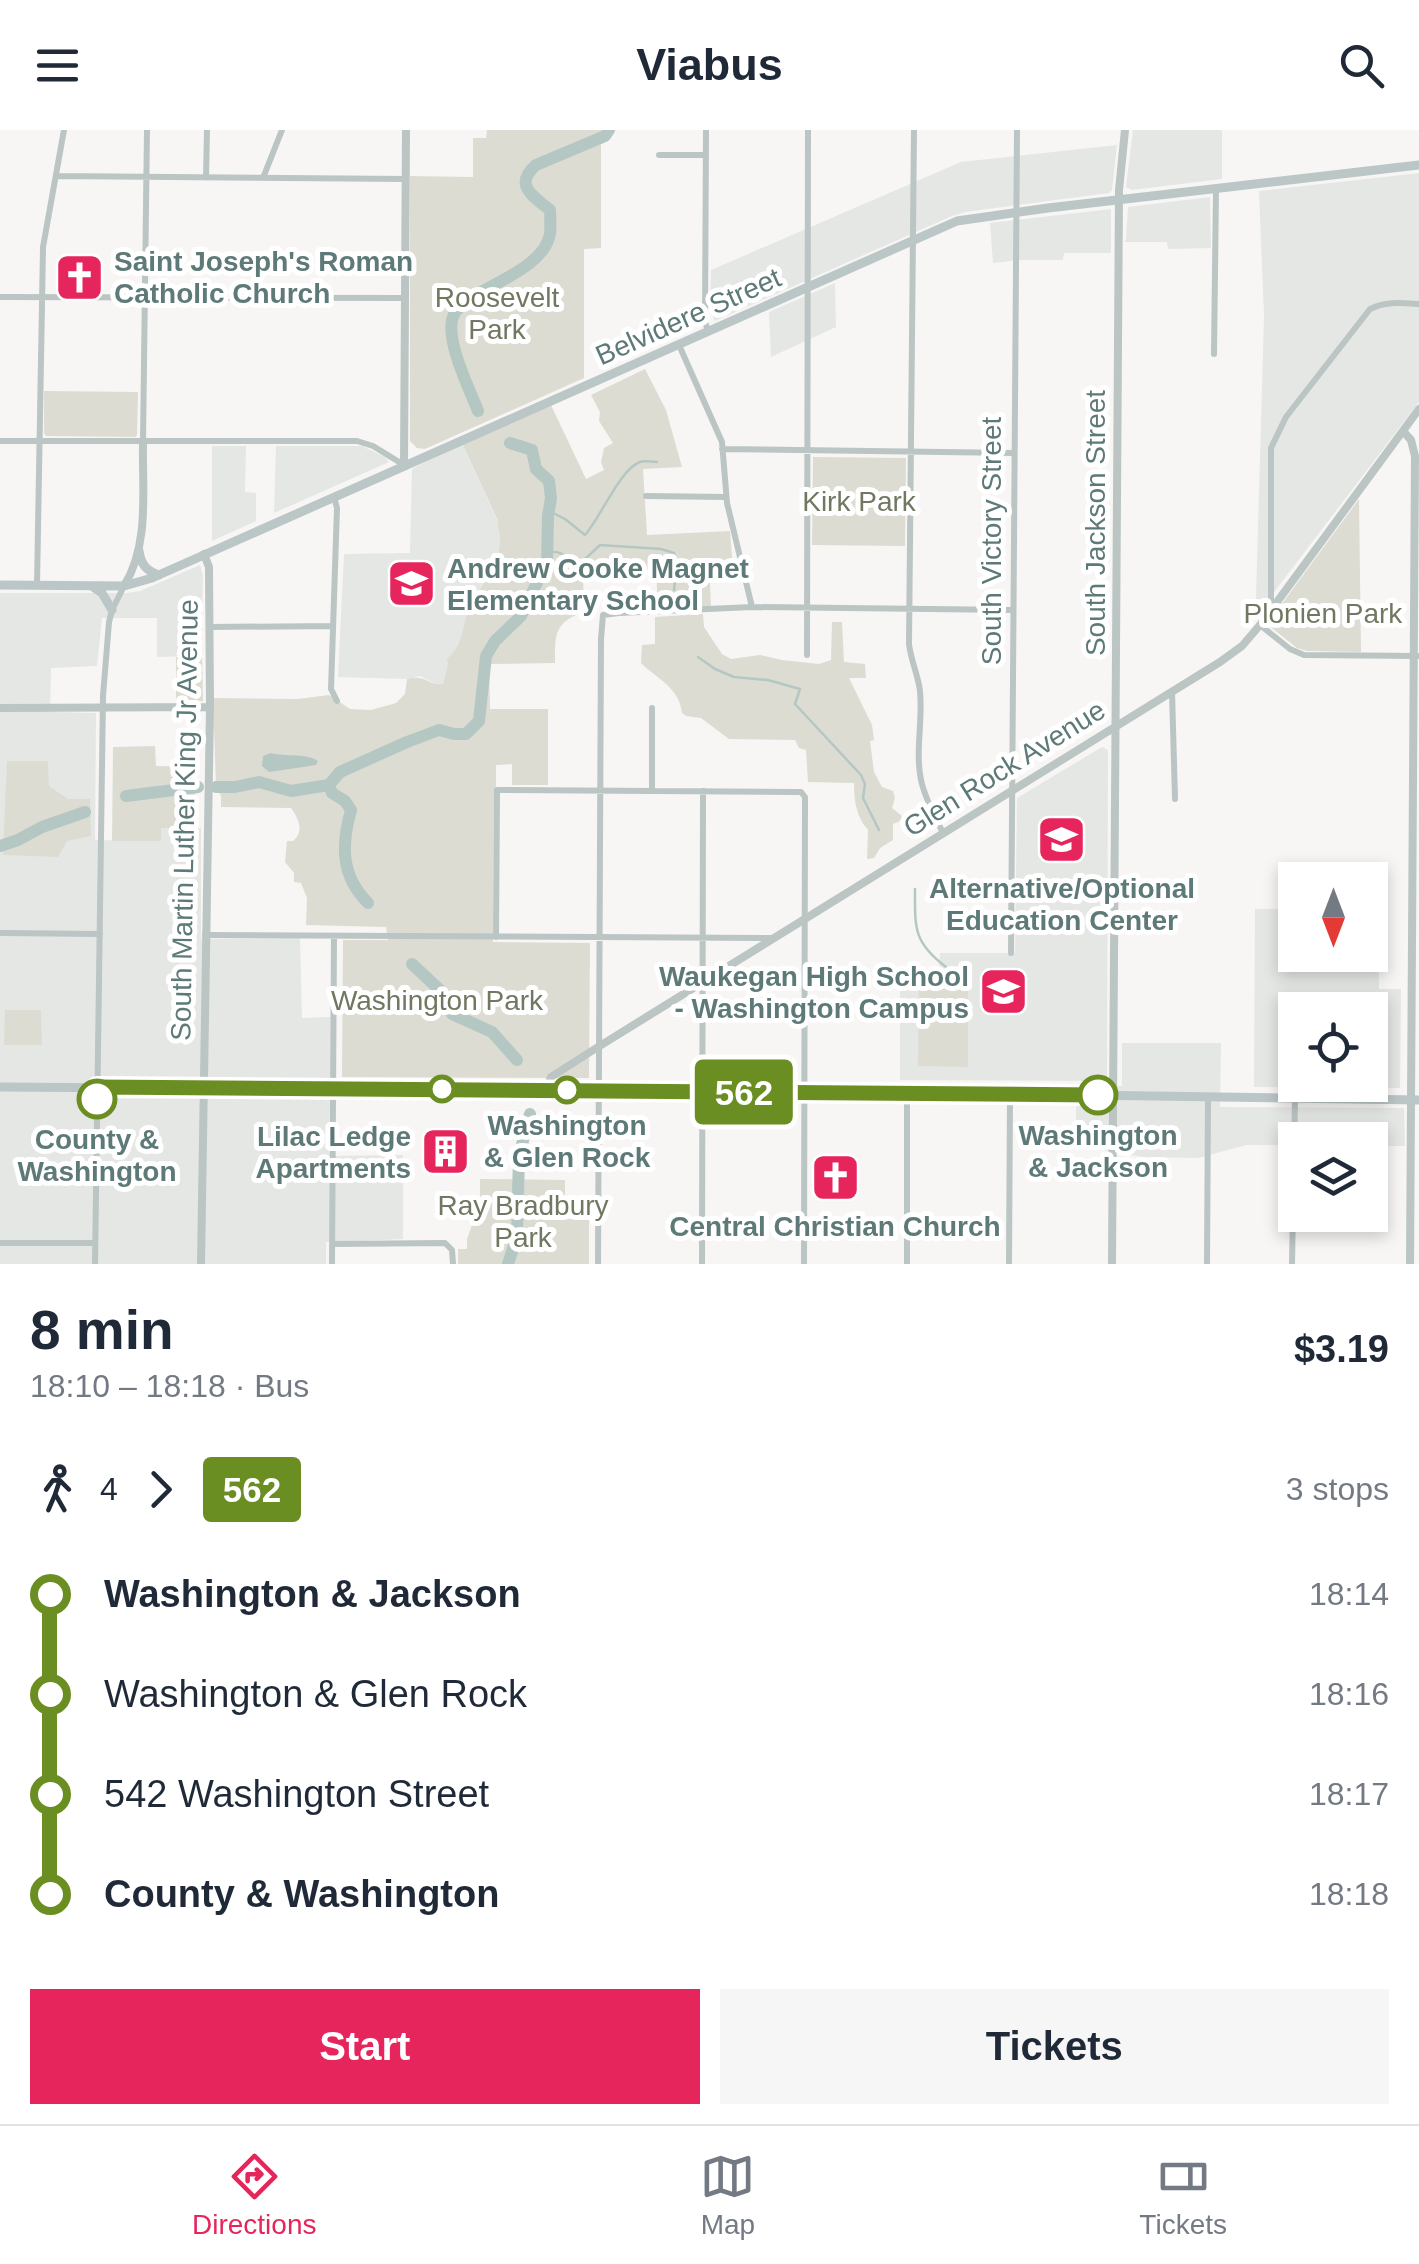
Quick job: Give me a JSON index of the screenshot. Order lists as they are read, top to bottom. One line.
{"streets":{"main road":["Belvidere Street"],"street":["South Jackson Street","South Victory Street","Glen Rock Avenue","South Martin Luther King Jr Avenue"]},"crossings":[["Belvidere Street","South Jackson Street"],["Belvidere Street","South Victory Street"],["Belvidere Street","South Martin Luther King Jr Avenue"],["South Jackson Street","Glen Rock Avenue"],["South Victory Street","Glen Rock Avenue"]],"parks":["Roosevelt Park","Kirk Park","Plonien Park","Washington Park","Ray Bradbury Park"],"places":{"church":["Saint Joseph's Roman Catholic Church","Central Christian Church"],"school or university":["Andrew Cooke Magnet Elementary School","Alternative/Optional Education Center","Waukegan High School - Washington Campus"],"other":["Washington & Glen Rock","Washington & Jackson","County & Washington"],"building":["Lilac Ledge Apartments"]},"lines":["bus line 562"],"north":"bottom","page":{"header":"Viabus","on_map":"562","heading":["8 min","18:10 – 18:18 · Bus","$3.19"],"legs":["4","562","3 stops"],"list":[{"name":"Washington & Jackson","value":"18:14"},{"name":"Washington & Glen Rock","value":"18:16"},{"name":"542 Washington Street","value":"18:17"},{"name":"County & Washington","value":"18:18"}],"buttons":["Start","Tickets"],"tabs":["Directions","Map","Tickets"]}}
